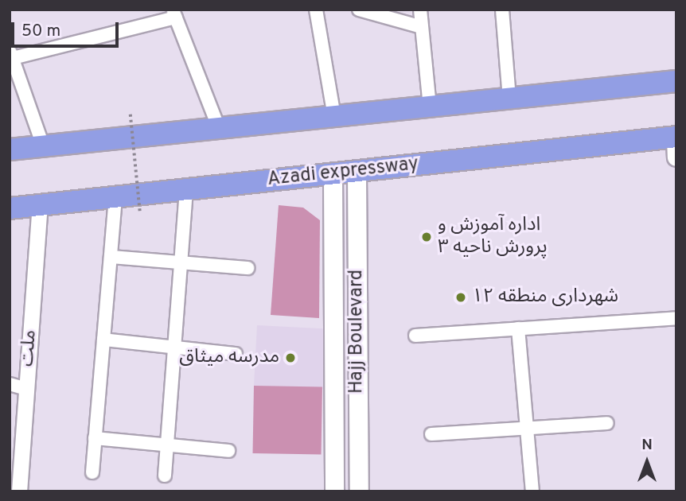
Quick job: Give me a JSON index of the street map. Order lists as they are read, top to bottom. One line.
{"streets":{"highway":["Azadi expressway"],"main road":["Hajj Boulevard"],"street":["ملت"]},"crossings":[["Azadi expressway","Hajj Boulevard"],["Azadi expressway","ملت"]],"places":["اداره آموزش و پرورش ناحیه ۳","شهرداری منطقه ۱۲","مدرسه میثاق"],"scale_bar":"50 m","north":"top"}
